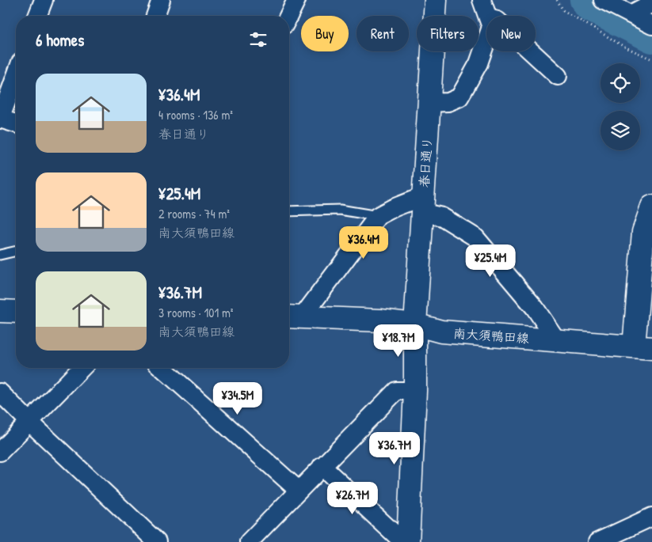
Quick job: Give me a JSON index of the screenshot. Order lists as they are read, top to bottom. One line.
{"streets":{"street":["春日通り","南大須鴨田線"]},"crossings":[["春日通り","南大須鴨田線"]],"page":{"chip":["Buy","Rent","Filters","New"],"heading":"6 homes","list":[{"name":"¥36.4M","note":"4 rooms · 136 m² · 春日通り"},{"name":"¥25.4M","note":"2 rooms · 74 m² · 南大須鴨田線"},{"name":"¥36.7M","note":"3 rooms · 101 m² · 南大須鴨田線"}],"price":["¥36.4M","¥25.4M","¥18.7M","¥34.5M","¥36.7M","¥26.7M"]}}
